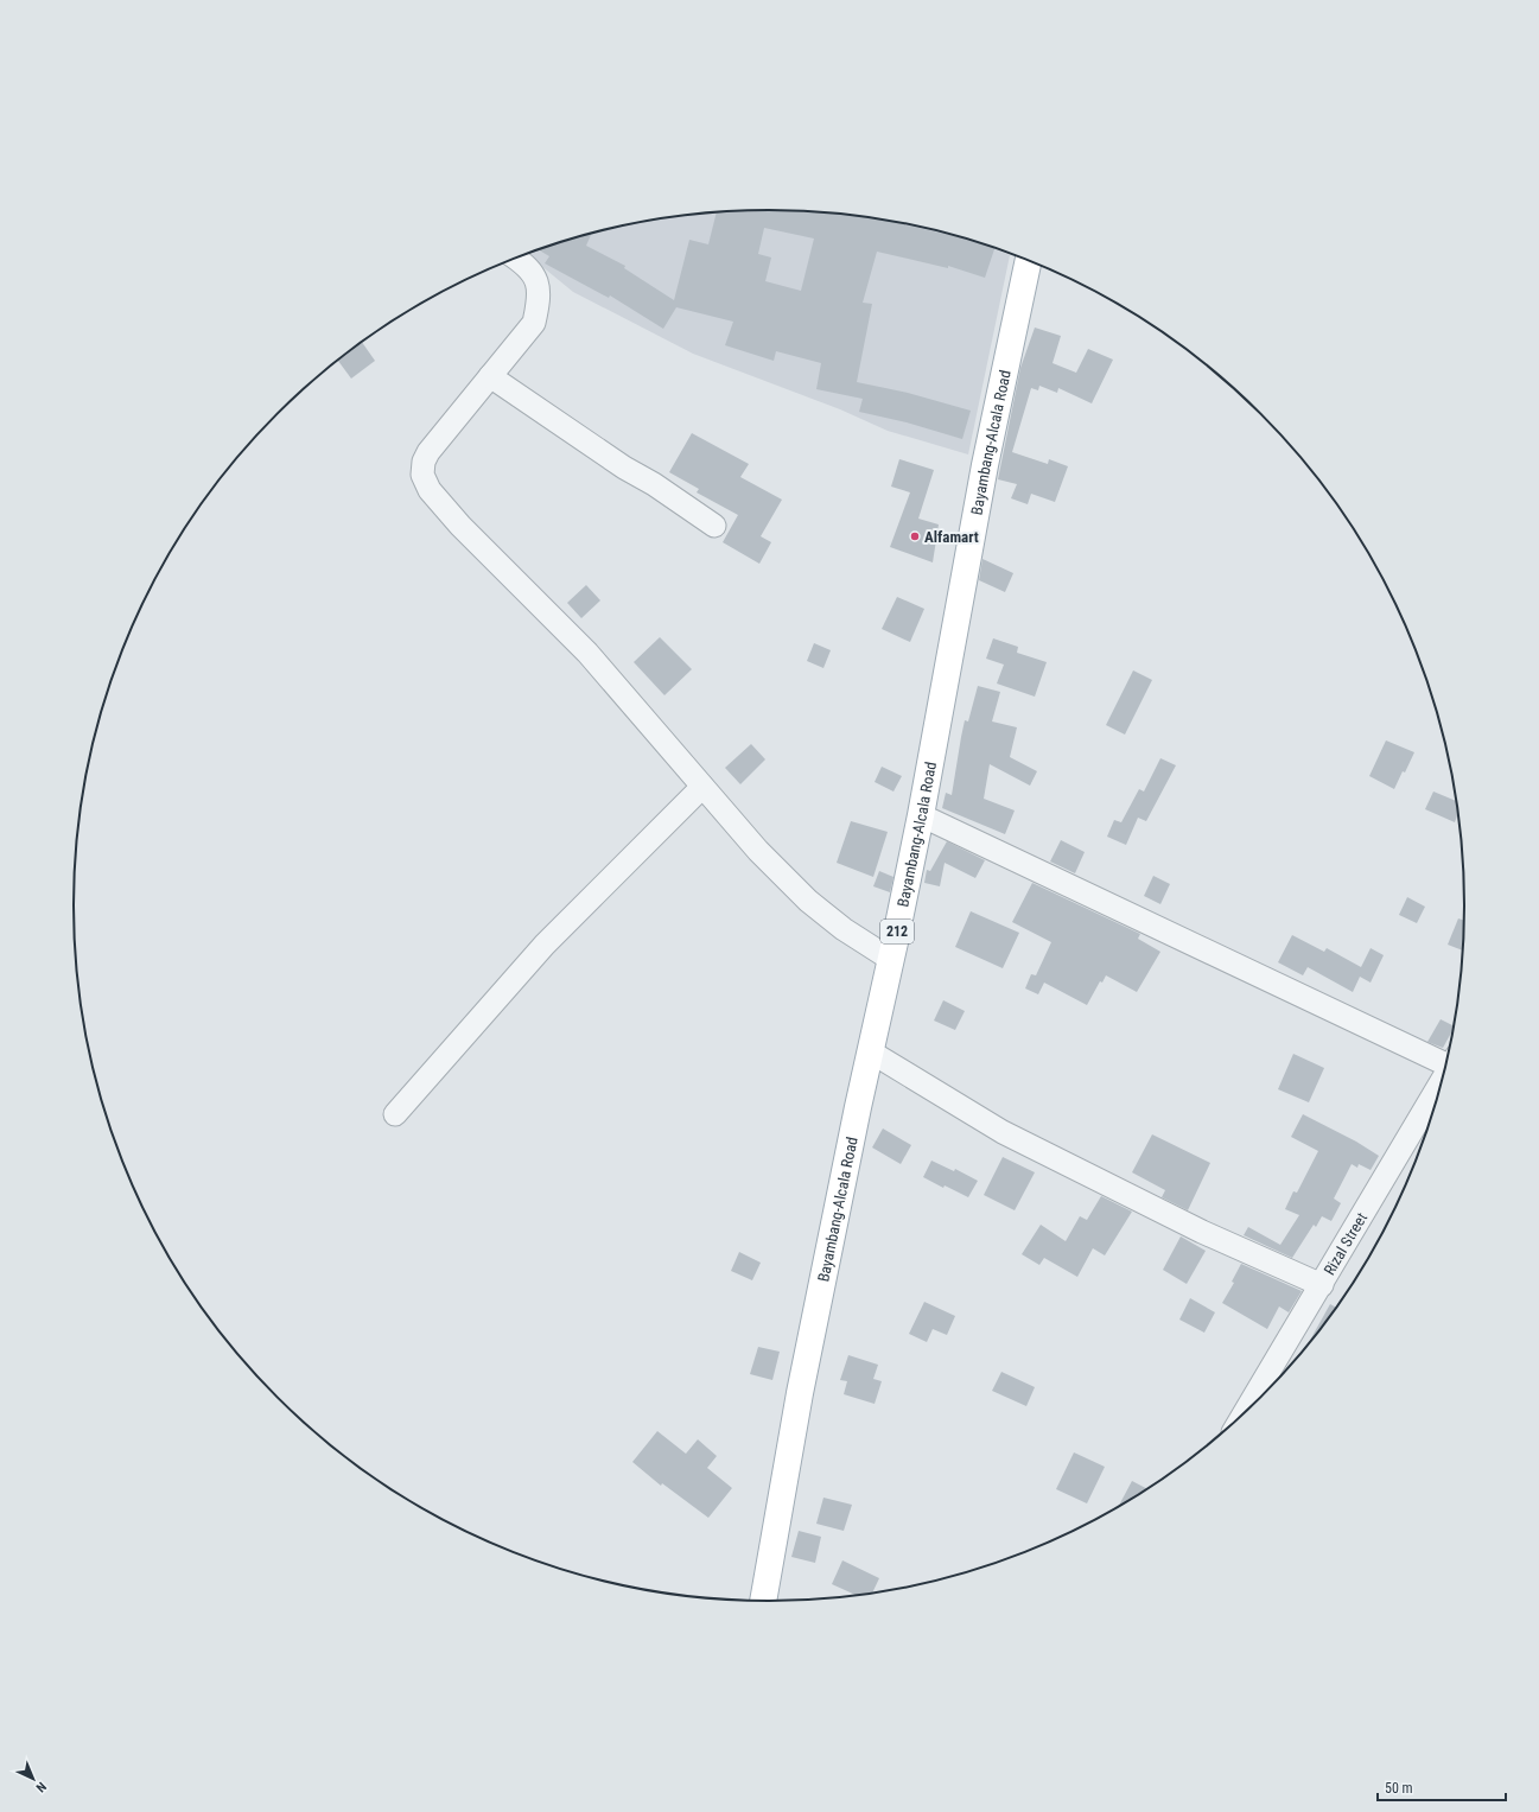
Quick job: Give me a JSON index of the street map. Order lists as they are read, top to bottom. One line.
{"streets":{"main road":["Bayambang-Alcala Road","212"],"street":["Rizal Street"]},"places":["Alfamart"],"scale_bar":"50 m","north":"bottom right"}
